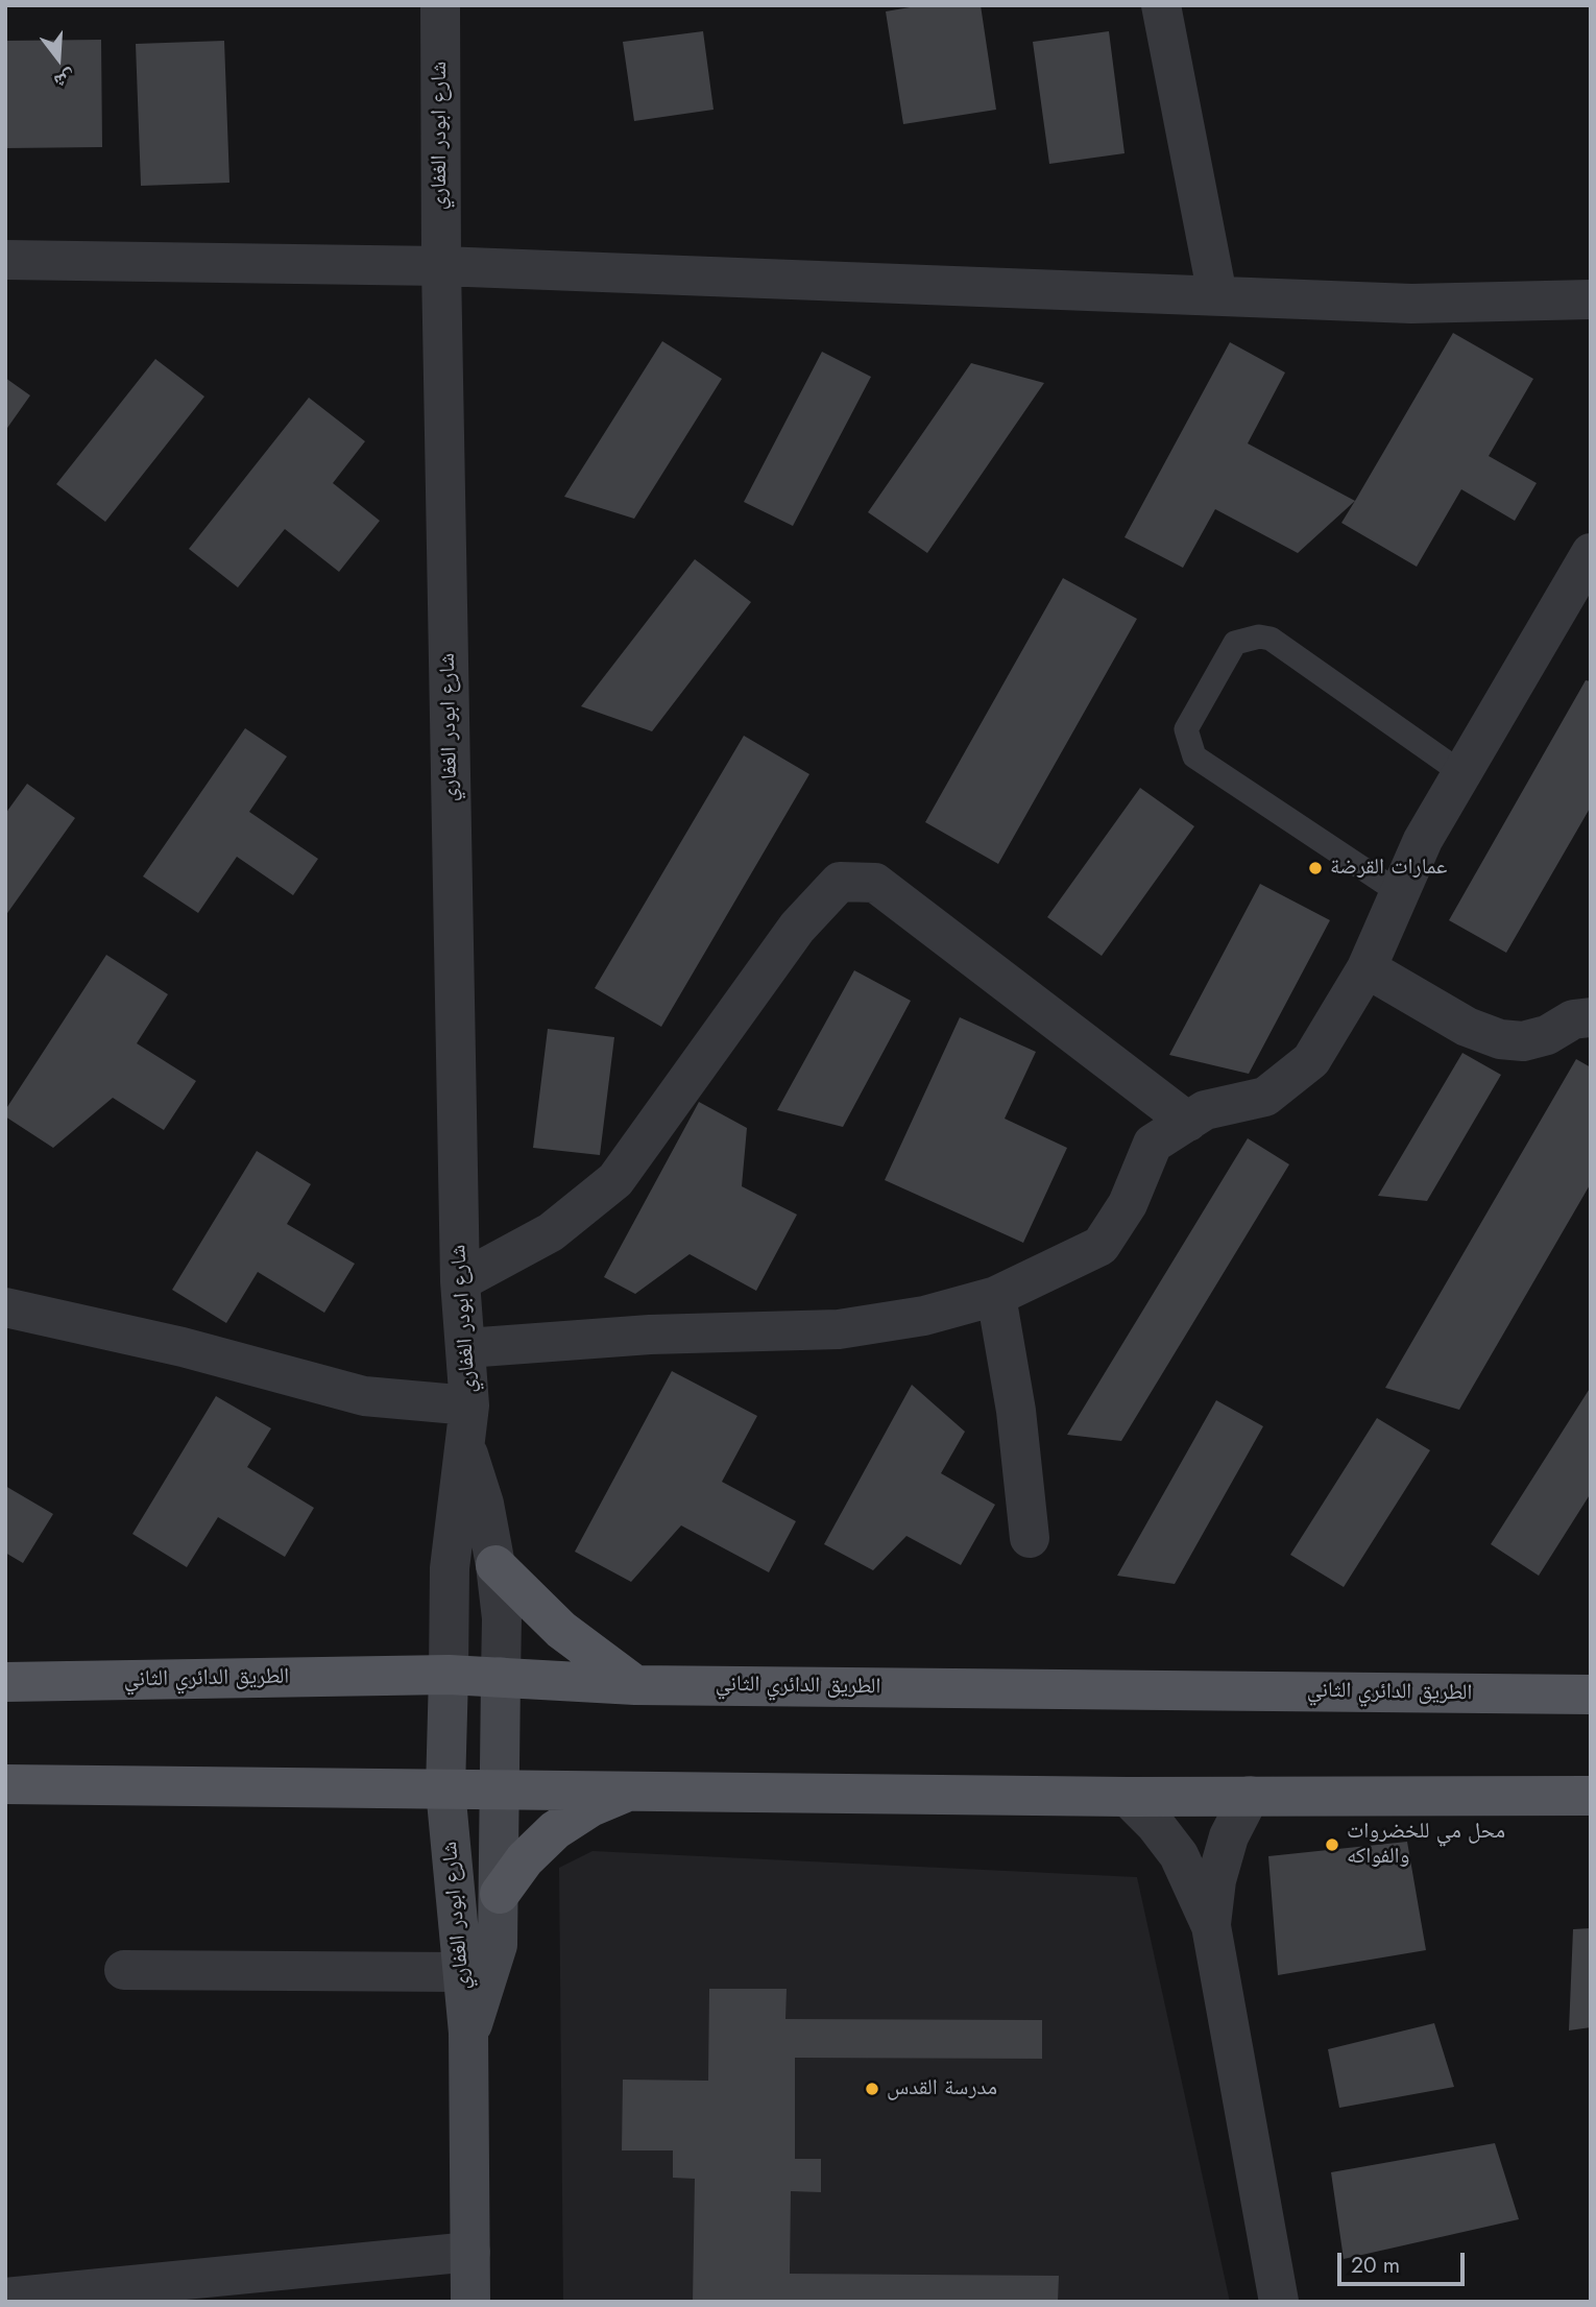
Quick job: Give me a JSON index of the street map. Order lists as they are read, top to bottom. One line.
{"streets":{"main road":["الطريق الدائري الثاني"],"street":["شارع ابودر الغفاري"]},"crossings":[["شارع ابودر الغفاري","الطريق الدائري الثاني"]],"places":["عمارات القرضة","محل مي للخضروات والفواكه","مدرسة القدس"],"scale_bar":"20 m","north":"bottom"}
